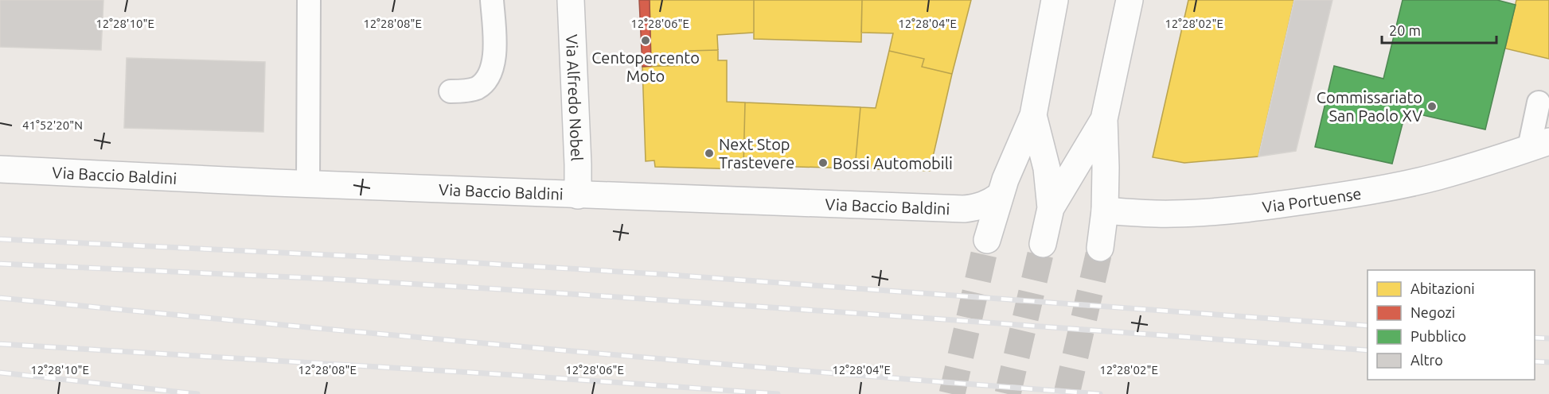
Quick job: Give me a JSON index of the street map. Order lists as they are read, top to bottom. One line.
{"streets":{"street":["Via Alfredo Nobel","Via Baccio Baldini","Via Portuense"]},"crossings":[["Via Alfredo Nobel","Via Baccio Baldini"]],"places":["Centopercento Moto","Commissariato San Paolo XV","Next Stop Trastevere","Bossi Automobili"],"legend":["Abitazioni","Negozi","Pubblico","Altro"],"scale_bar":"20 m","coordinates":["12°28'10\"E","12°28'08\"E","12°28'06\"E","12°28'04\"E","12°28'02\"E","41°52'20\"N"]}
